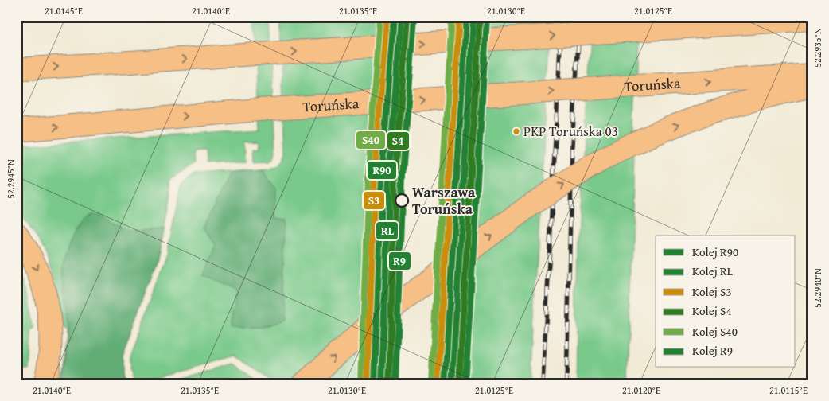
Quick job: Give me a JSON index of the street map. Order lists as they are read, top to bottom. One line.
{"streets":{"main road":["Toruńska"]},"places":["PKP Toruńska 03","Warszawa Toruńska"],"lines":["rail line R90","rail line S3","rail line S40","rail line RL","rail line S4","rail line R9"],"legend":["Kolej R90","Kolej RL","Kolej S3","Kolej S4","Kolej S40","Kolej R9"],"coordinates":["21.0145°E","21.0140°E","21.0135°E","21.0130°E","21.0125°E","52.2935°N","52.2945°N","52.2940°N","21.0120°E","21.0115°E"]}
